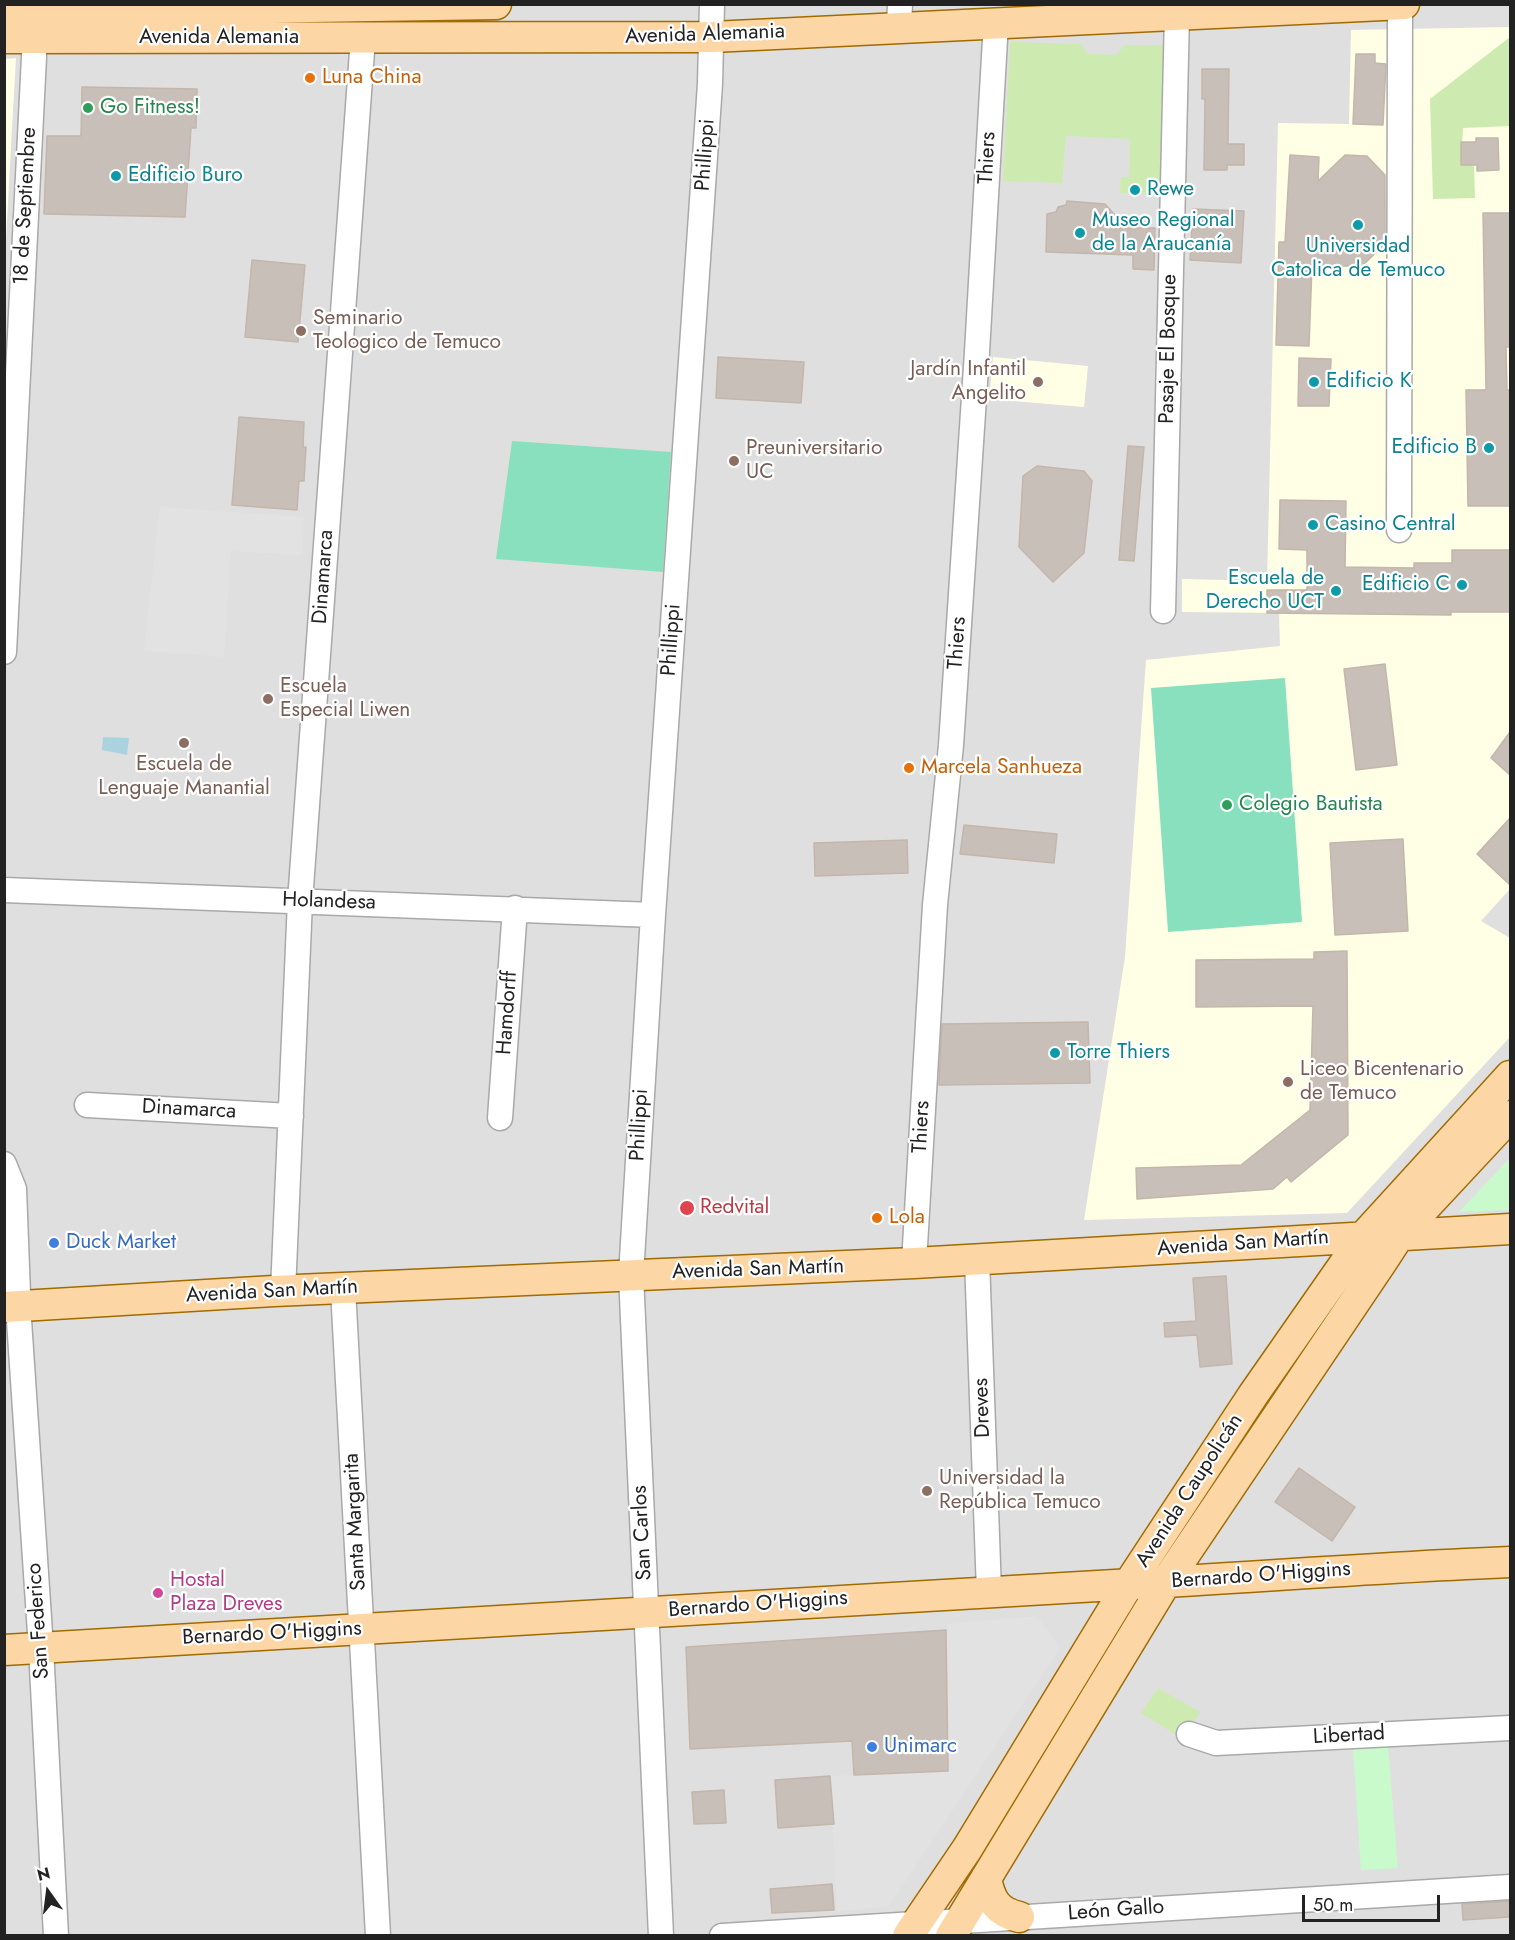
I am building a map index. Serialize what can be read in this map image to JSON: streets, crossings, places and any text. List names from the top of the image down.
{
  "streets": {
    "main road": [
      "Avenida Alemania",
      "Avenida San Martín",
      "Avenida Caupolicán",
      "Bernardo O'Higgins"
    ],
    "street": [
      "Phillippi",
      "Thiers",
      "18 de Septiembre",
      "Pasaje El Bosque",
      "Dinamarca",
      "Holandesa",
      "Hamdorff",
      "Dreves",
      "Santa Margarita",
      "San Carlos",
      "San Federico",
      "Libertad",
      "León Gallo"
    ]
  },
  "crossings": [
    ["Avenida Alemania", "Phillippi"],
    ["Avenida Alemania", "Thiers"],
    ["Avenida Alemania", "18 de Septiembre"],
    ["Avenida Alemania", "Pasaje El Bosque"],
    ["Avenida Alemania", "Dinamarca"],
    ["Phillippi", "Holandesa"],
    ["Phillippi", "Avenida San Martín"],
    ["Phillippi", "San Carlos"],
    ["Thiers", "Avenida San Martín"],
    ["Dinamarca", "Holandesa"],
    ["Dinamarca", "Avenida San Martín"],
    ["Holandesa", "Hamdorff"],
    ["Avenida San Martín", "Dreves"],
    ["Avenida San Martín", "Avenida Caupolicán"],
    ["Avenida San Martín", "Santa Margarita"],
    ["Avenida San Martín", "San Carlos"],
    ["Avenida San Martín", "San Federico"],
    ["Dreves", "Bernardo O'Higgins"],
    ["Avenida Caupolicán", "Bernardo O'Higgins"],
    ["Avenida Caupolicán", "León Gallo"],
    ["Santa Margarita", "Bernardo O'Higgins"],
    ["San Carlos", "Bernardo O'Higgins"],
    ["Bernardo O'Higgins", "San Federico"]
  ],
  "places": [
    "Luna China",
    "Go Fitness!",
    "Edificio Buro",
    "Rewe",
    "Universidad Catolica de Temuco",
    "Museo Regional de la Araucanía",
    "Seminario Teologico de Temuco",
    "Jardín Infantil Angelito",
    "Edificio K",
    "Edificio B",
    "Preuniversitario UC",
    "Casino Central",
    "Edificio C",
    "Escuela de Derecho UCT",
    "Escuela Especial Liwen",
    "Escuela de Lenguaje Manantial",
    "Marcela Sanhueza",
    "Colegio Bautista",
    "Torre Thiers",
    "Liceo Bicentenario de Temuco",
    "Redvital",
    "Lola",
    "Duck Market",
    "Universidad la República Temuco",
    "Hostal Plaza Dreves",
    "Unimarc"
  ],
  "scale_bar": "50 m",
  "north": "top"
}
